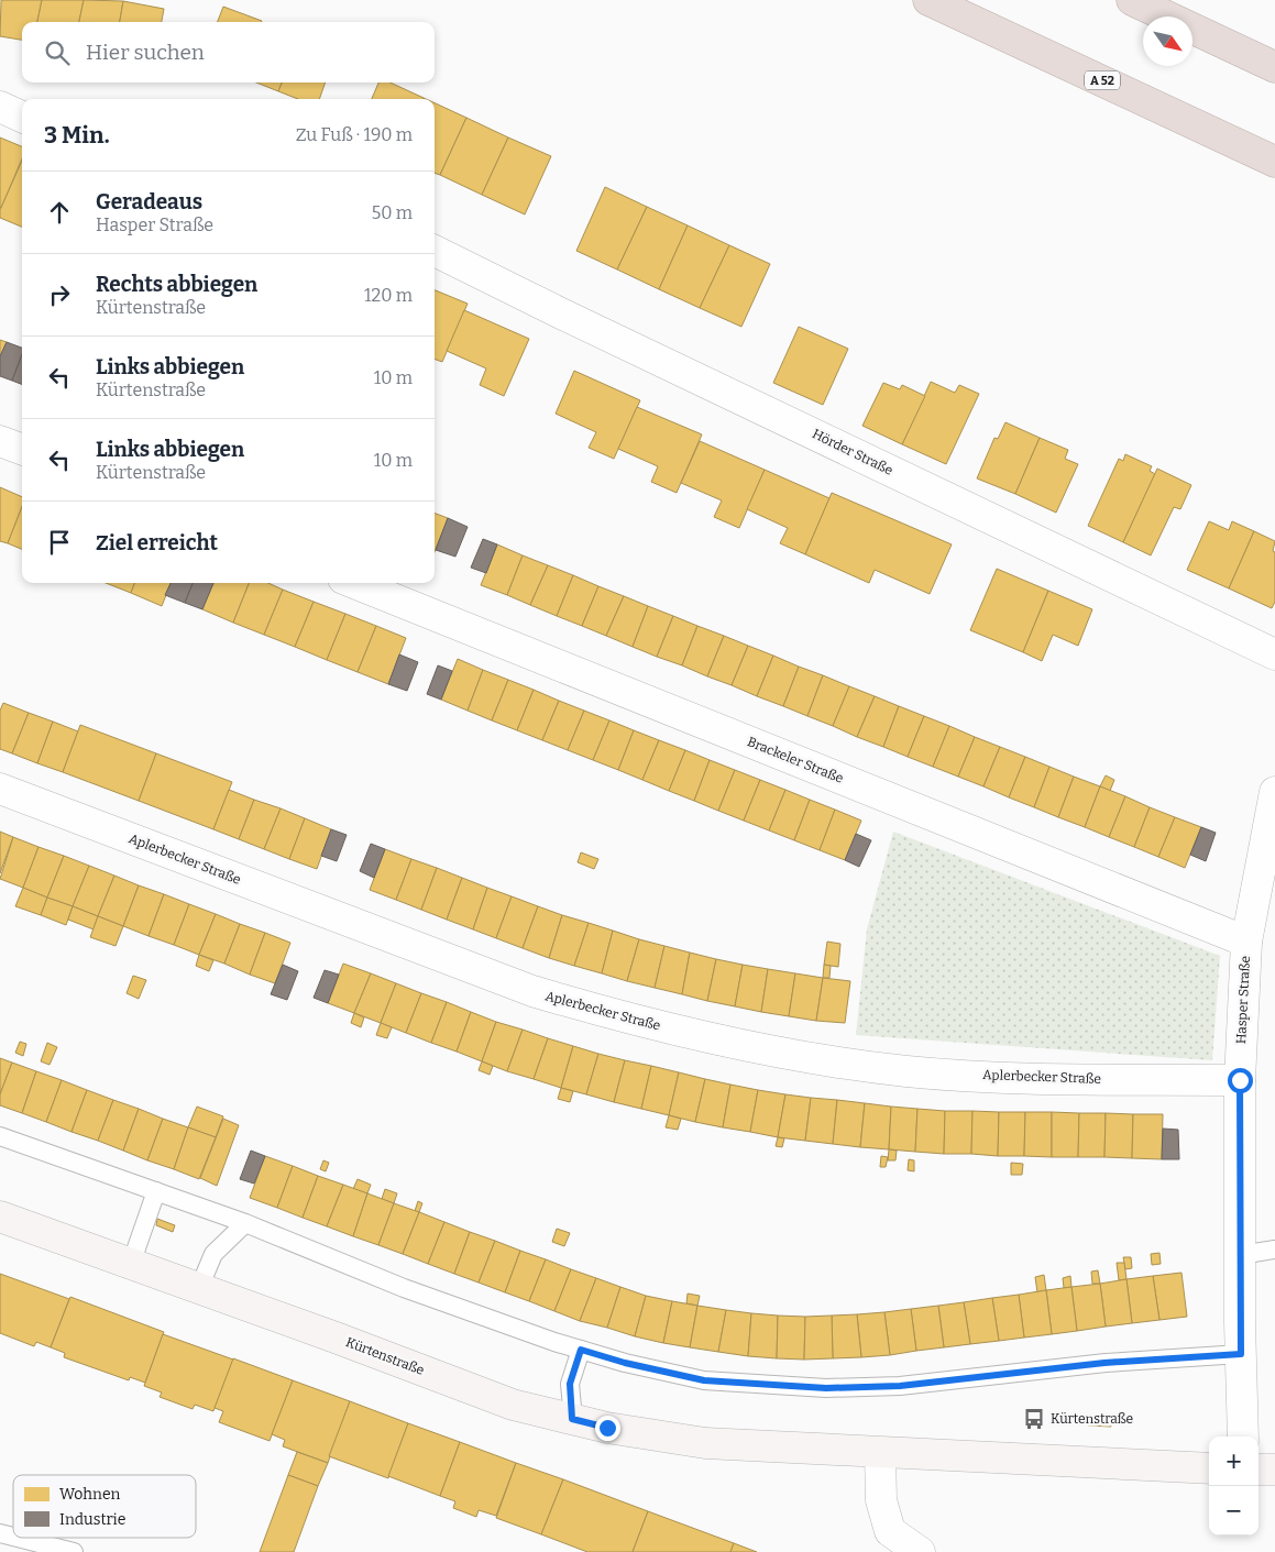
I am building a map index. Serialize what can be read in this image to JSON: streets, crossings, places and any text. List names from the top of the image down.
{
  "streets": {
    "highway": ["A 52"],
    "main road": ["Kürtenstraße"],
    "street": [
      "Hörder Straße",
      "Brackeler Straße",
      "Aplerbecker Straße",
      "Hasper Straße"
    ]
  },
  "crossings": [
    ["Brackeler Straße", "Hasper Straße"],
    ["Aplerbecker Straße", "Hasper Straße"]
  ],
  "places": {
    "bus stop": ["Kürtenstraße"]
  },
  "legend": ["Wohnen", "Industrie"],
  "north": "bottom right",
  "page": {
    "search": "Hier suchen",
    "heading": ["3 Min.", "Zu Fuß · 190 m"],
    "list": [
      ["Geradeaus", "Hasper Straße", "50 m"],
      ["Rechts abbiegen", "Kürtenstraße", "120 m"],
      ["Links abbiegen", "Kürtenstraße", "10 m"],
      ["Links abbiegen", "Kürtenstraße", "10 m"],
      "Ziel erreicht"
    ],
    "map_buttons": ["+", "−"]
  }
}
